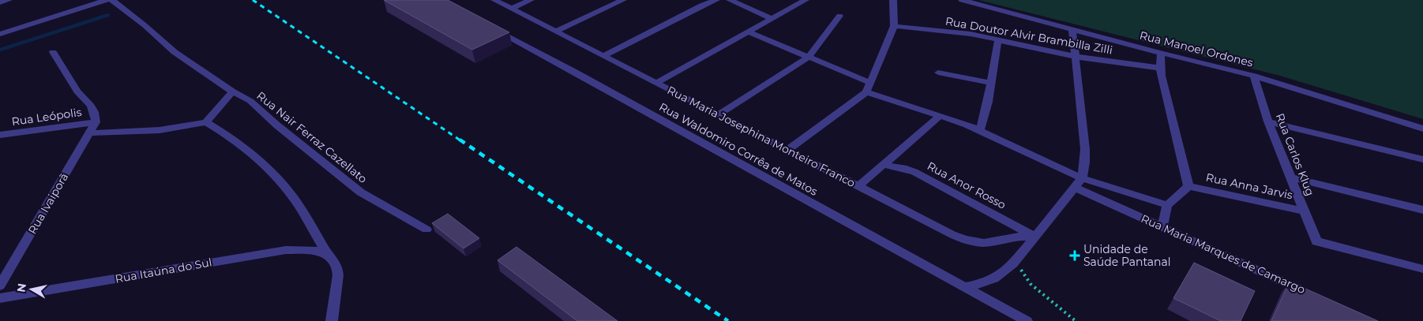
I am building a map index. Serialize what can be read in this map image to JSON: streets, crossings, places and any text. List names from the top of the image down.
{
  "streets": {
    "street": [
      "Rua Doutor Alvir Brambilla Zilli",
      "Rua Manoel Ordones",
      "Rua Leópolis",
      "Rua Maria Josephina Monteiro Franco",
      "Rua Nair Ferraz Cazellato",
      "Rua Waldomiro Corrêa de Matos",
      "Rua Carlos Klug",
      "Rua Anor Rosso",
      "Rua Anna Jarvis",
      "Rua Ivaiporã",
      "Rua Maria Marques de Camargo",
      "Rua Itaúna do Sul"
    ]
  },
  "crossings": [
    ["Rua Manoel Ordones", "Rua Carlos Klug"],
    ["Rua Leópolis", "Rua Ivaiporã"],
    ["Rua Maria Josephina Monteiro Franco", "Rua Anor Rosso"],
    ["Rua Carlos Klug", "Rua Anna Jarvis"]
  ],
  "places": {
    "health": ["Unidade de Saúde Pantanal"]
  },
  "north": "left"
}
